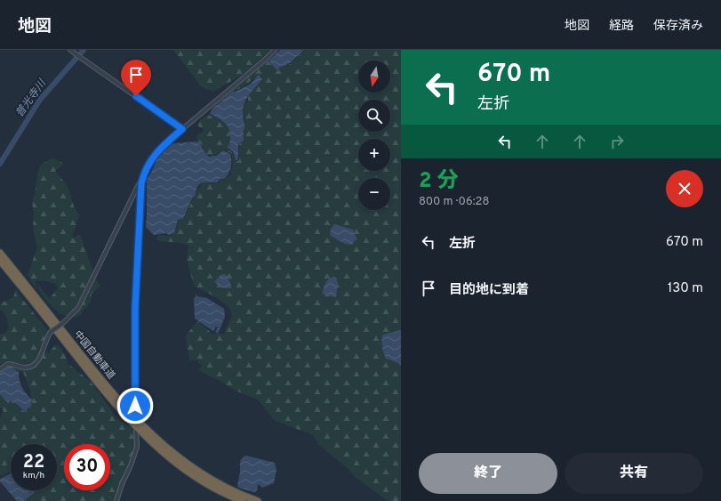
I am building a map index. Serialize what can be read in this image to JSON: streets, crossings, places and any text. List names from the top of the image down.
{
  "streets": {
    "highway": ["中国自動車道"]
  },
  "water": ["普光寺川"],
  "north": "bottom",
  "page": {
    "header": "地図",
    "nav": ["地図", "経路", "保存済み"],
    "turn": ["670 m", "左折"],
    "map_buttons": ["+", "−"],
    "heading": ["2 分", "800 m · 06:28"],
    "list": [
      {
        "name": "左折",
        "value": "670 m"
      },
      {
        "name": "目的地に到着",
        "value": "130 m"
      }
    ],
    "speed": "22 km/h",
    "limit": "30",
    "buttons": ["終了", "共有"]
  }
}
